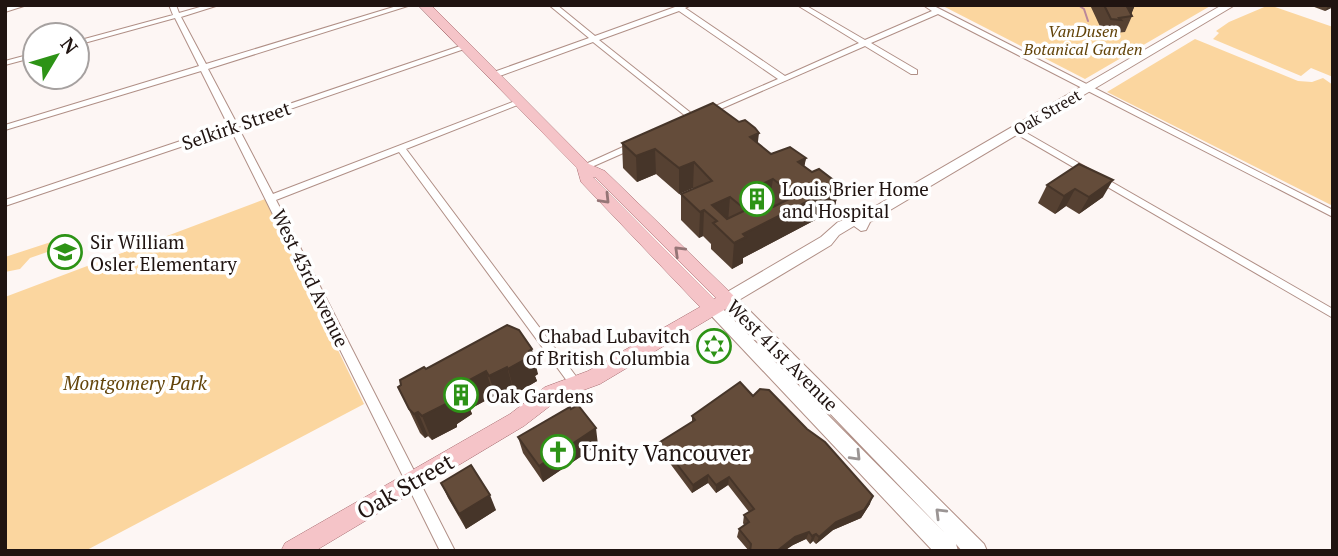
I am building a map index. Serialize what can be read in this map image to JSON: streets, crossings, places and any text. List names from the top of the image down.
{
  "streets": {
    "main road": ["Oak Street", "West 41st Avenue"],
    "street": ["Selkirk Street", "West 43rd Avenue"]
  },
  "crossings": [
    ["Oak Street", "West 43rd Avenue"],
    ["Oak Street", "West 41st Avenue"],
    ["Selkirk Street", "West 43rd Avenue"],
    ["Selkirk Street", "West 41st Avenue"]
  ],
  "parks": ["VanDusen Botanical Garden", "Montgomery Park"],
  "places": {
    "building": ["Louis Brier Home and Hospital", "Oak Gardens"],
    "school or university": ["Sir William Osler Elementary"],
    "synagogue": ["Chabad Lubavitch of British Columbia"],
    "church": ["Unity Vancouver"]
  },
  "north": "top right"
}
